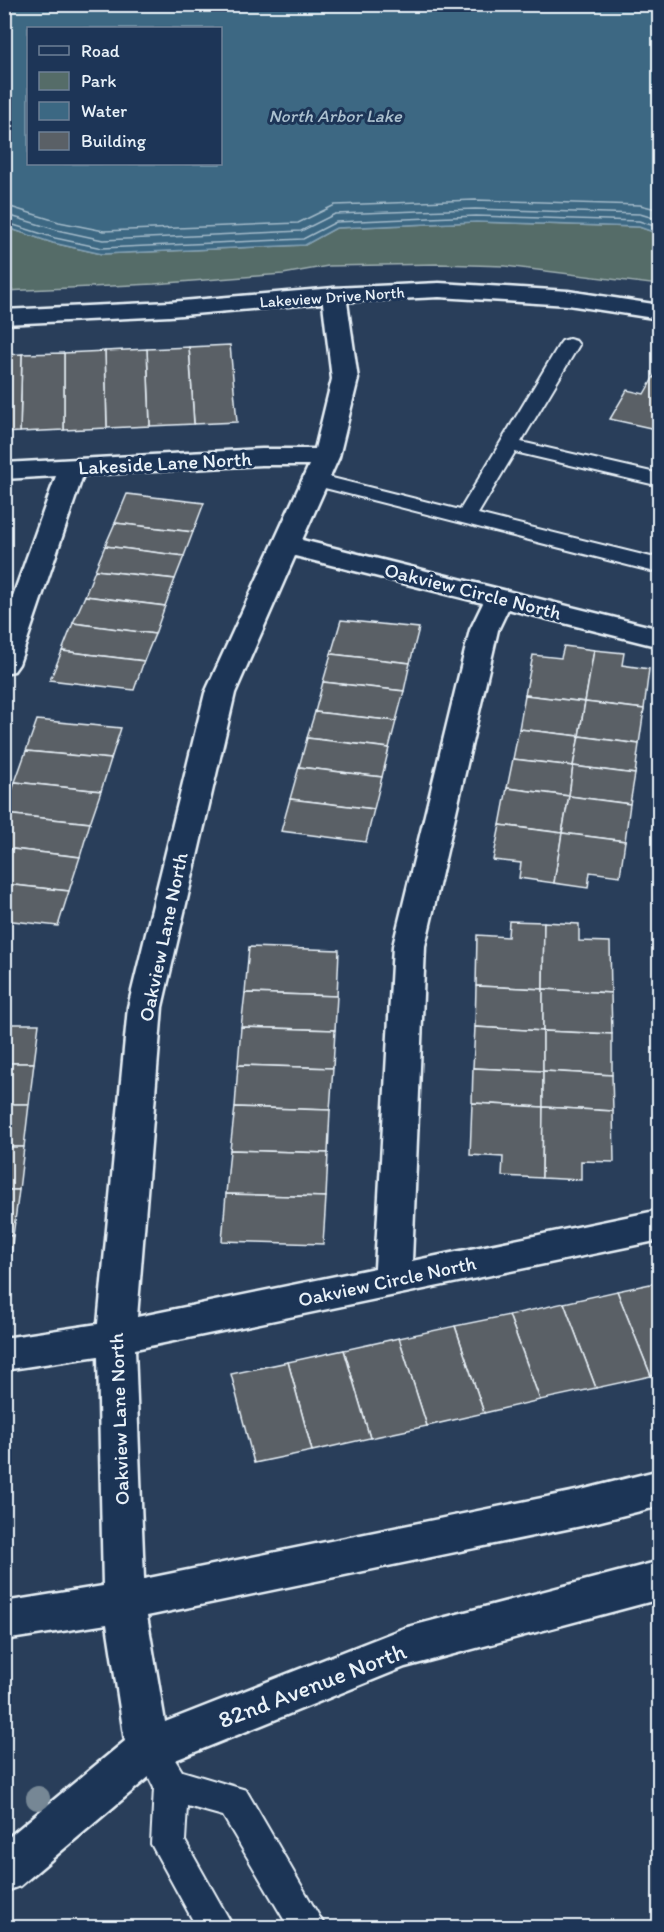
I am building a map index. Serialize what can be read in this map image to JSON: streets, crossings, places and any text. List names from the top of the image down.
{
  "streets": {
    "street": [
      "Lakeview Drive North",
      "Lakeside Lane North",
      "Oakview Circle North",
      "Oakview Lane North",
      "82nd Avenue North"
    ]
  },
  "crossings": [
    ["Lakeview Drive North", "Oakview Lane North"],
    ["Lakeside Lane North", "Oakview Lane North"],
    ["Oakview Circle North", "Oakview Lane North"],
    ["Oakview Lane North", "82nd Avenue North"]
  ],
  "water": ["North Arbor Lake"],
  "legend": [
    "Road",
    "Park",
    "Water",
    "Building"
  ]
}
